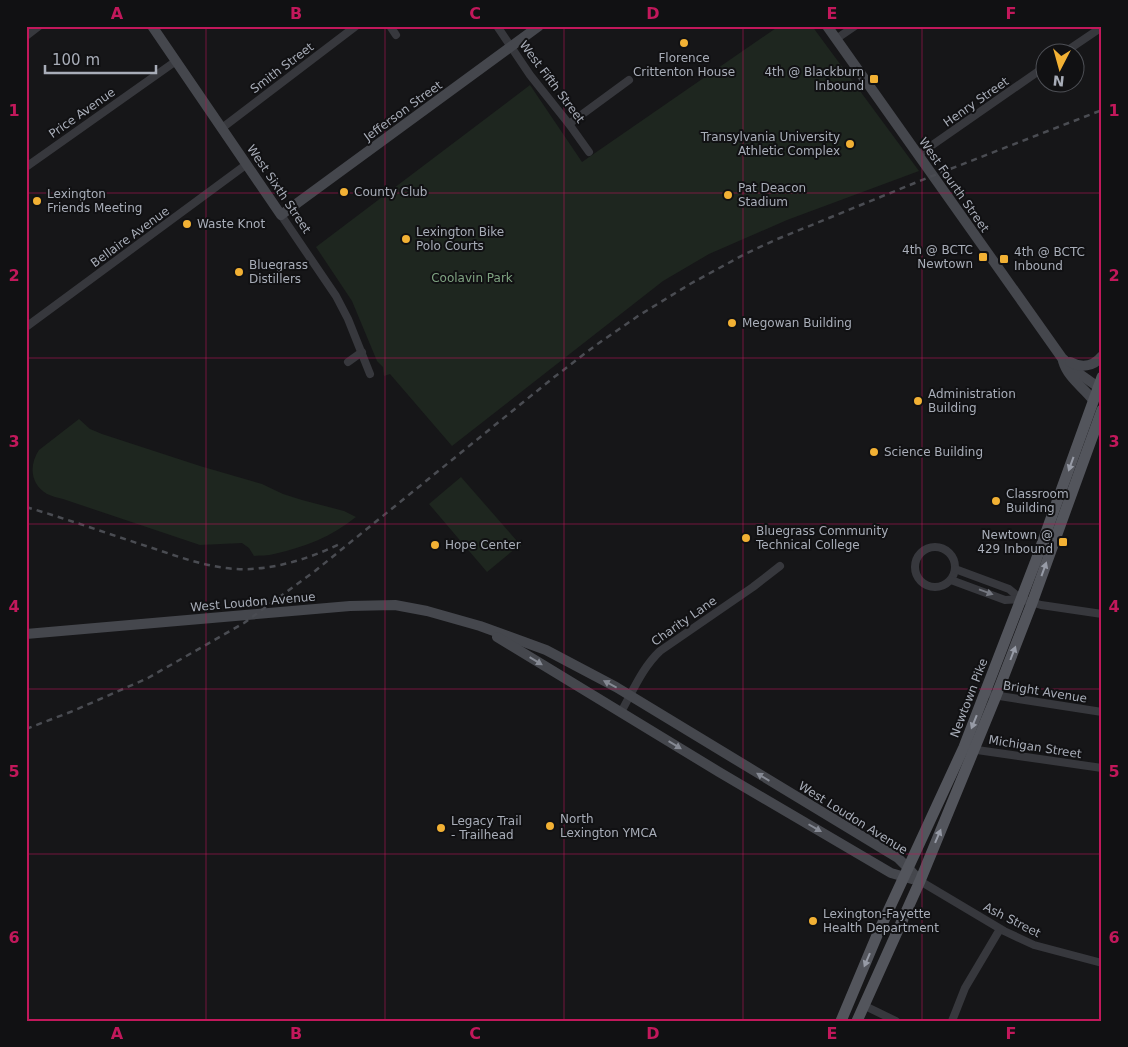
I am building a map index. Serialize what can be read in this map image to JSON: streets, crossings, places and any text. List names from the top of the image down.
{
  "streets": {
    "main road": [
      "Jefferson Street",
      "West Fourth Street",
      "West Sixth Street",
      "West Loudon Avenue",
      "Newtown Pike"
    ],
    "street": [
      "Smith Street",
      "West Fifth Street",
      "Henry Street",
      "Price Avenue",
      "Bellaire Avenue",
      "Charity Lane",
      "Bright Avenue",
      "Michigan Street",
      "Ash Street"
    ]
  },
  "crossings": [
    ["Smith Street", "West Sixth Street"],
    ["West Fifth Street", "Jefferson Street"],
    ["Henry Street", "West Fourth Street"],
    ["Jefferson Street", "West Sixth Street"],
    ["Price Avenue", "West Sixth Street"],
    ["West Fourth Street", "Newtown Pike"],
    ["West Sixth Street", "Bellaire Avenue"],
    ["West Loudon Avenue", "Charity Lane"],
    ["West Loudon Avenue", "Newtown Pike"],
    ["West Loudon Avenue", "Ash Street"],
    ["Bright Avenue", "Newtown Pike"],
    ["Newtown Pike", "Michigan Street"],
    ["Newtown Pike", "Ash Street"]
  ],
  "parks": ["Coolavin Park"],
  "places": {
    "other": [
      "Florence Crittenton House",
      "Transylvania University Athletic Complex",
      "County Club",
      "Pat Deacon Stadium",
      "Lexington Friends Meeting",
      "Waste Knot",
      "Lexington Bike Polo Courts",
      "Bluegrass Distillers",
      "Megowan Building",
      "Administration Building",
      "Science Building",
      "Classroom Building",
      "Bluegrass Community Technical College",
      "Hope Center",
      "North Lexington YMCA",
      "Legacy Trail - Trailhead",
      "Lexington-Fayette Health Department"
    ],
    "transit": [
      "4th @ Blackburn Inbound",
      "4th @ BCTC Newtown",
      "4th @ BCTC Inbound",
      "Newtown @ 429 Inbound"
    ]
  },
  "scale_bar": "100 m",
  "north": "bottom",
  "grid": {
    "columns": [
      "A",
      "B",
      "C",
      "D",
      "E",
      "F"
    ],
    "rows": [
      "1",
      "2",
      "3",
      "4",
      "5",
      "6"
    ]
  }
}
